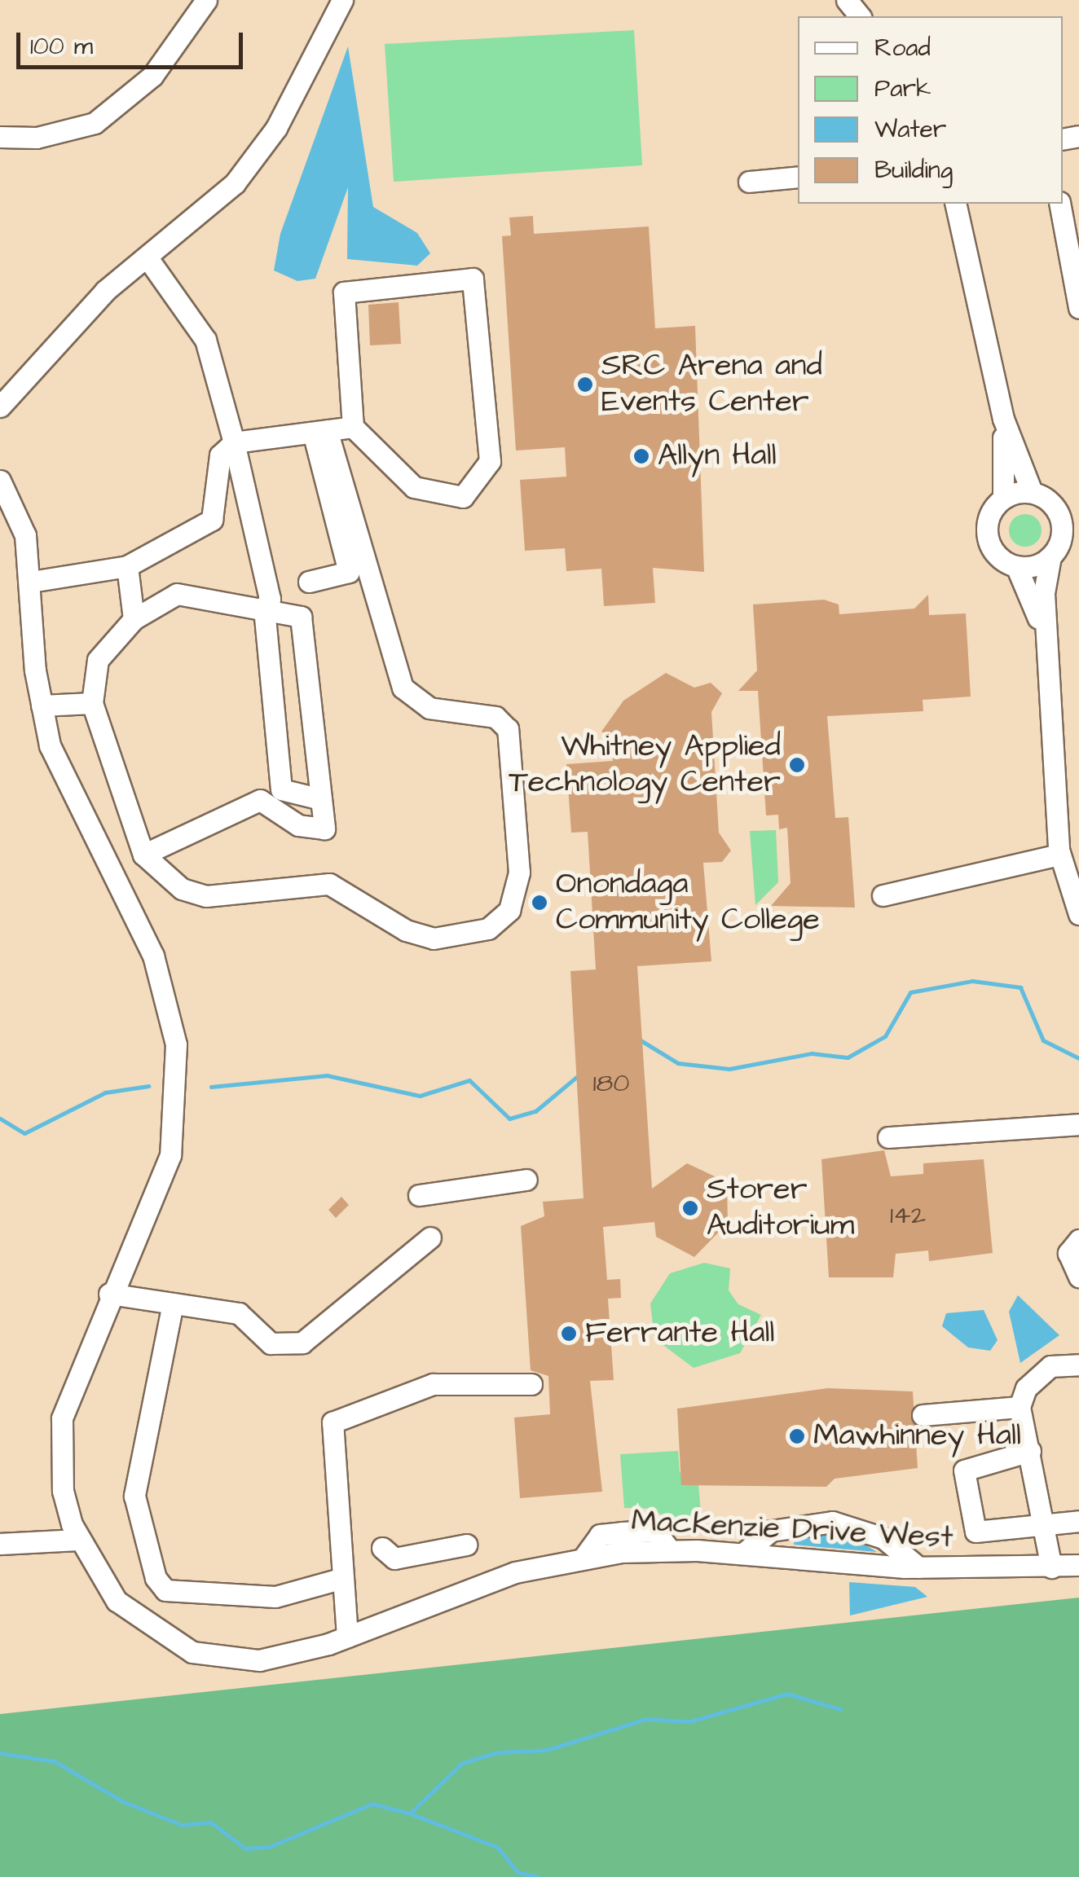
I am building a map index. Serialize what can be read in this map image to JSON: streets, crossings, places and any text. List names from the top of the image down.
{
  "streets": {
    "street": ["MacKenzie Drive West"]
  },
  "places": [
    "SRC Arena and Events Center",
    "Allyn Hall",
    "Whitney Applied Technology Center",
    "Onondaga Community College",
    "Storer Auditorium",
    "Ferrante Hall",
    "Mawhinney Hall"
  ],
  "house_numbers": ["180", "142"],
  "legend": [
    "Road",
    "Park",
    "Water",
    "Building"
  ],
  "scale_bar": "100 m"
}
